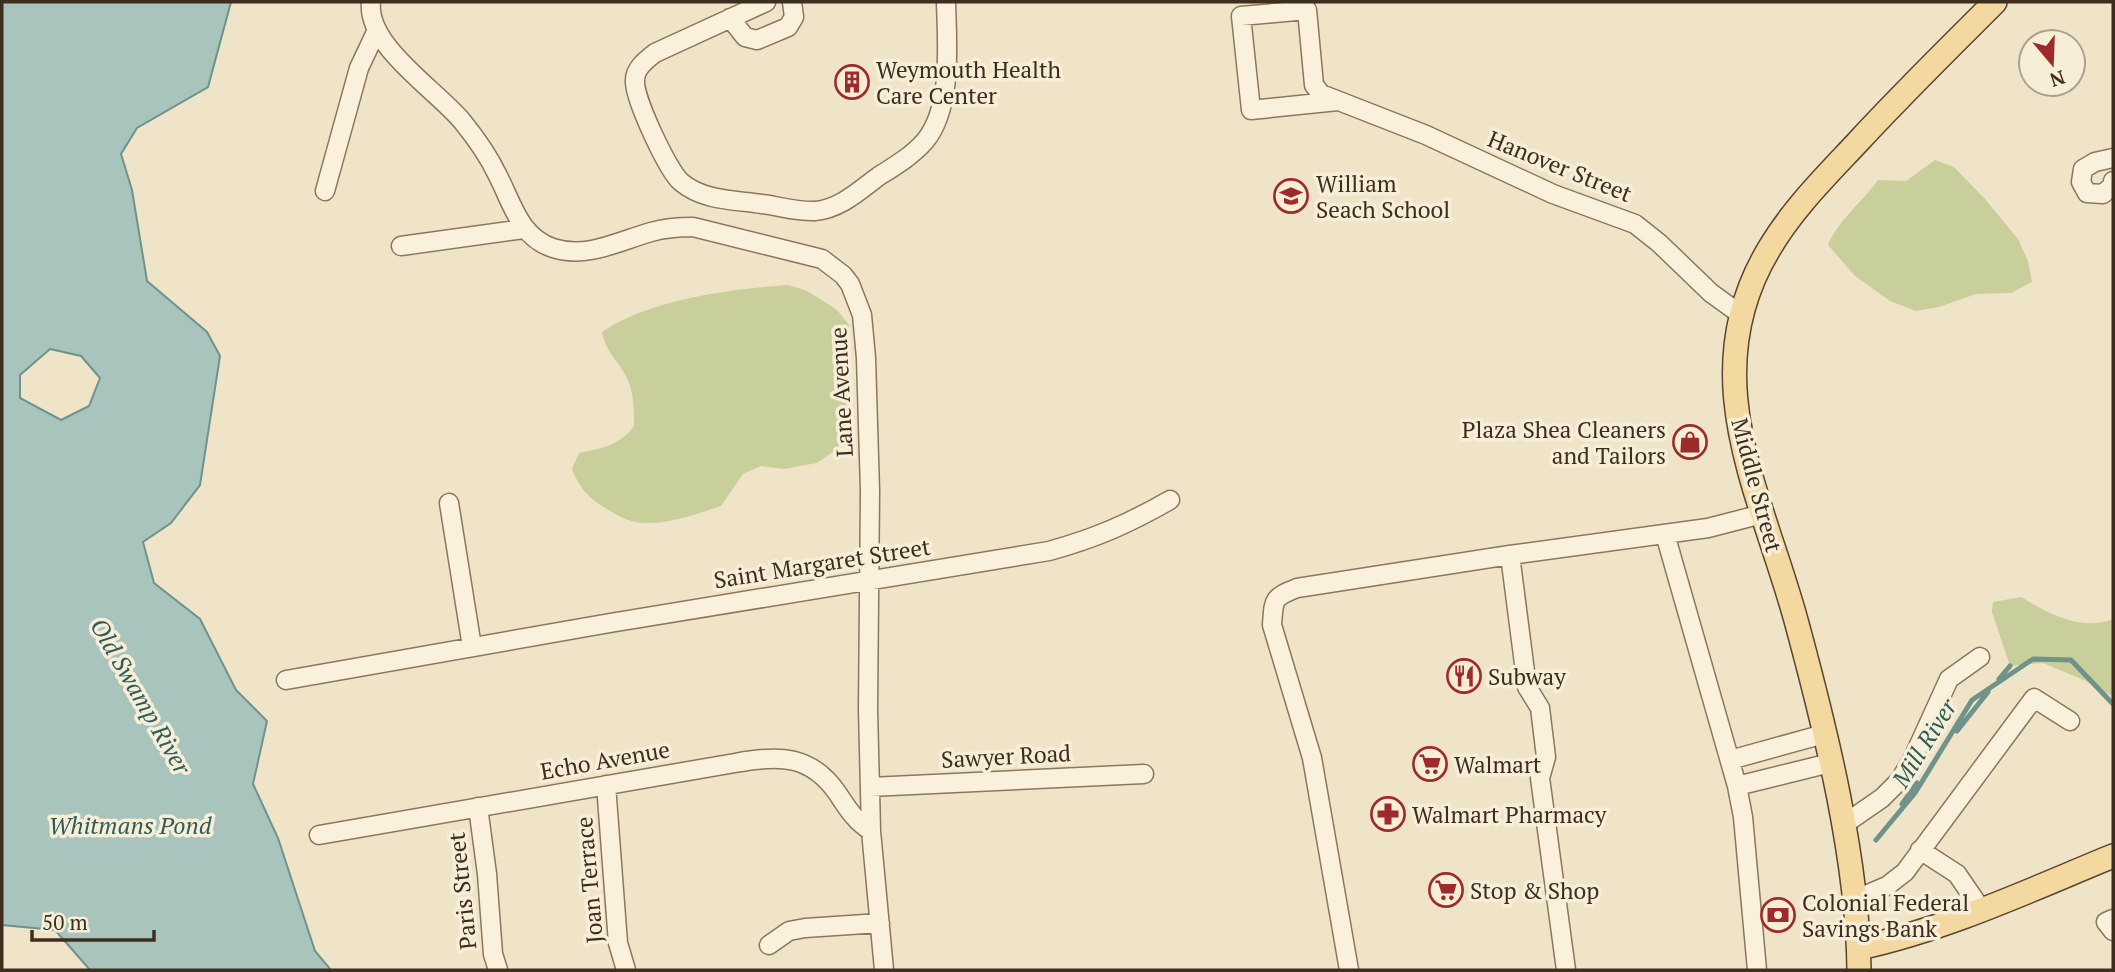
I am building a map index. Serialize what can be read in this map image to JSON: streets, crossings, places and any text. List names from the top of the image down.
{
  "streets": {
    "main road": ["Middle Street"],
    "street": [
      "Hanover Street",
      "Lane Avenue",
      "Saint Margaret Street",
      "Sawyer Road",
      "Echo Avenue",
      "Joan Terrace",
      "Paris Street"
    ]
  },
  "crossings": [
    ["Hanover Street", "Middle Street"],
    ["Lane Avenue", "Saint Margaret Street"],
    ["Lane Avenue", "Sawyer Road"],
    ["Lane Avenue", "Echo Avenue"],
    ["Echo Avenue", "Joan Terrace"],
    ["Echo Avenue", "Paris Street"]
  ],
  "water": ["Old Swamp River", "Mill River", "Whitmans Pond"],
  "places": {
    "building": ["Weymouth Health Care Center"],
    "school or university": ["William Seach School"],
    "shop": ["Plaza Shea Cleaners and Tailors"],
    "restaurant": ["Subway"],
    "supermarket": ["Walmart", "Stop & Shop"],
    "pharmacy": ["Walmart Pharmacy"],
    "bank": ["Colonial Federal Savings Bank"]
  },
  "scale_bar": "50 m",
  "north": "bottom"
}
